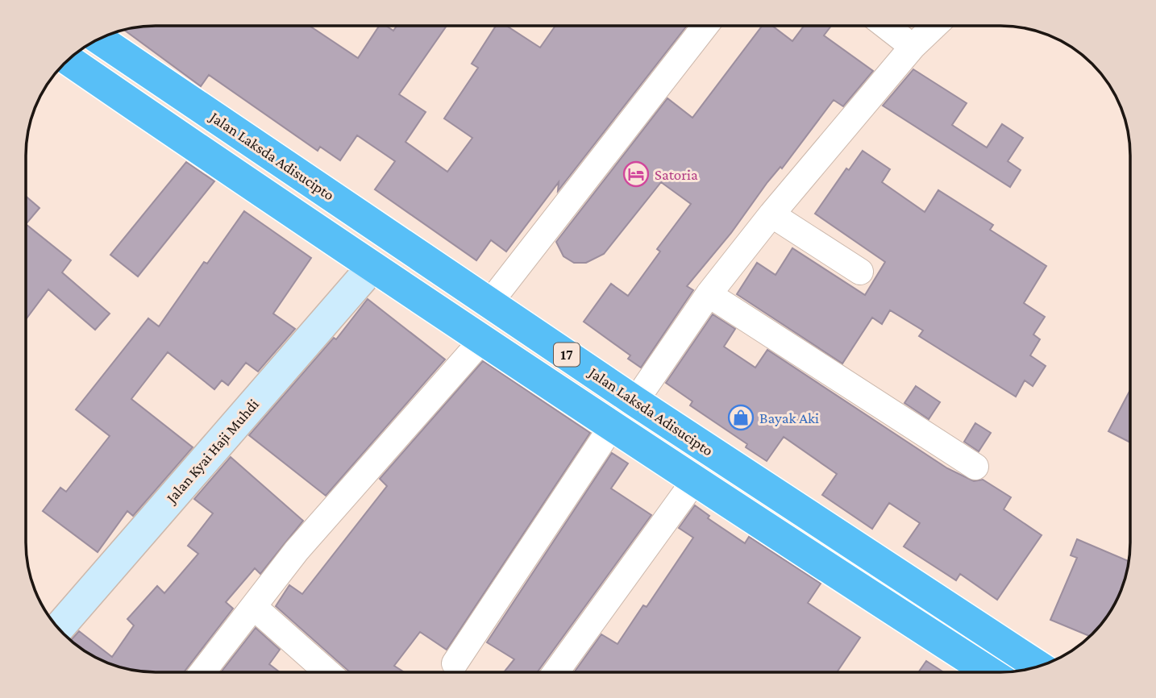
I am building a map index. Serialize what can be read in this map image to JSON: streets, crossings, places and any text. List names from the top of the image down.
{
  "streets": {
    "highway": ["Jalan Laksda Adisucipto", "17"],
    "street": ["Jalan Kyai Haji Muhdi"]
  },
  "crossings": [
    ["17", "Jalan Kyai Haji Muhdi"]
  ],
  "places": {
    "hotel": ["Satoria"],
    "shop": ["Bayak Aki"]
  }
}
